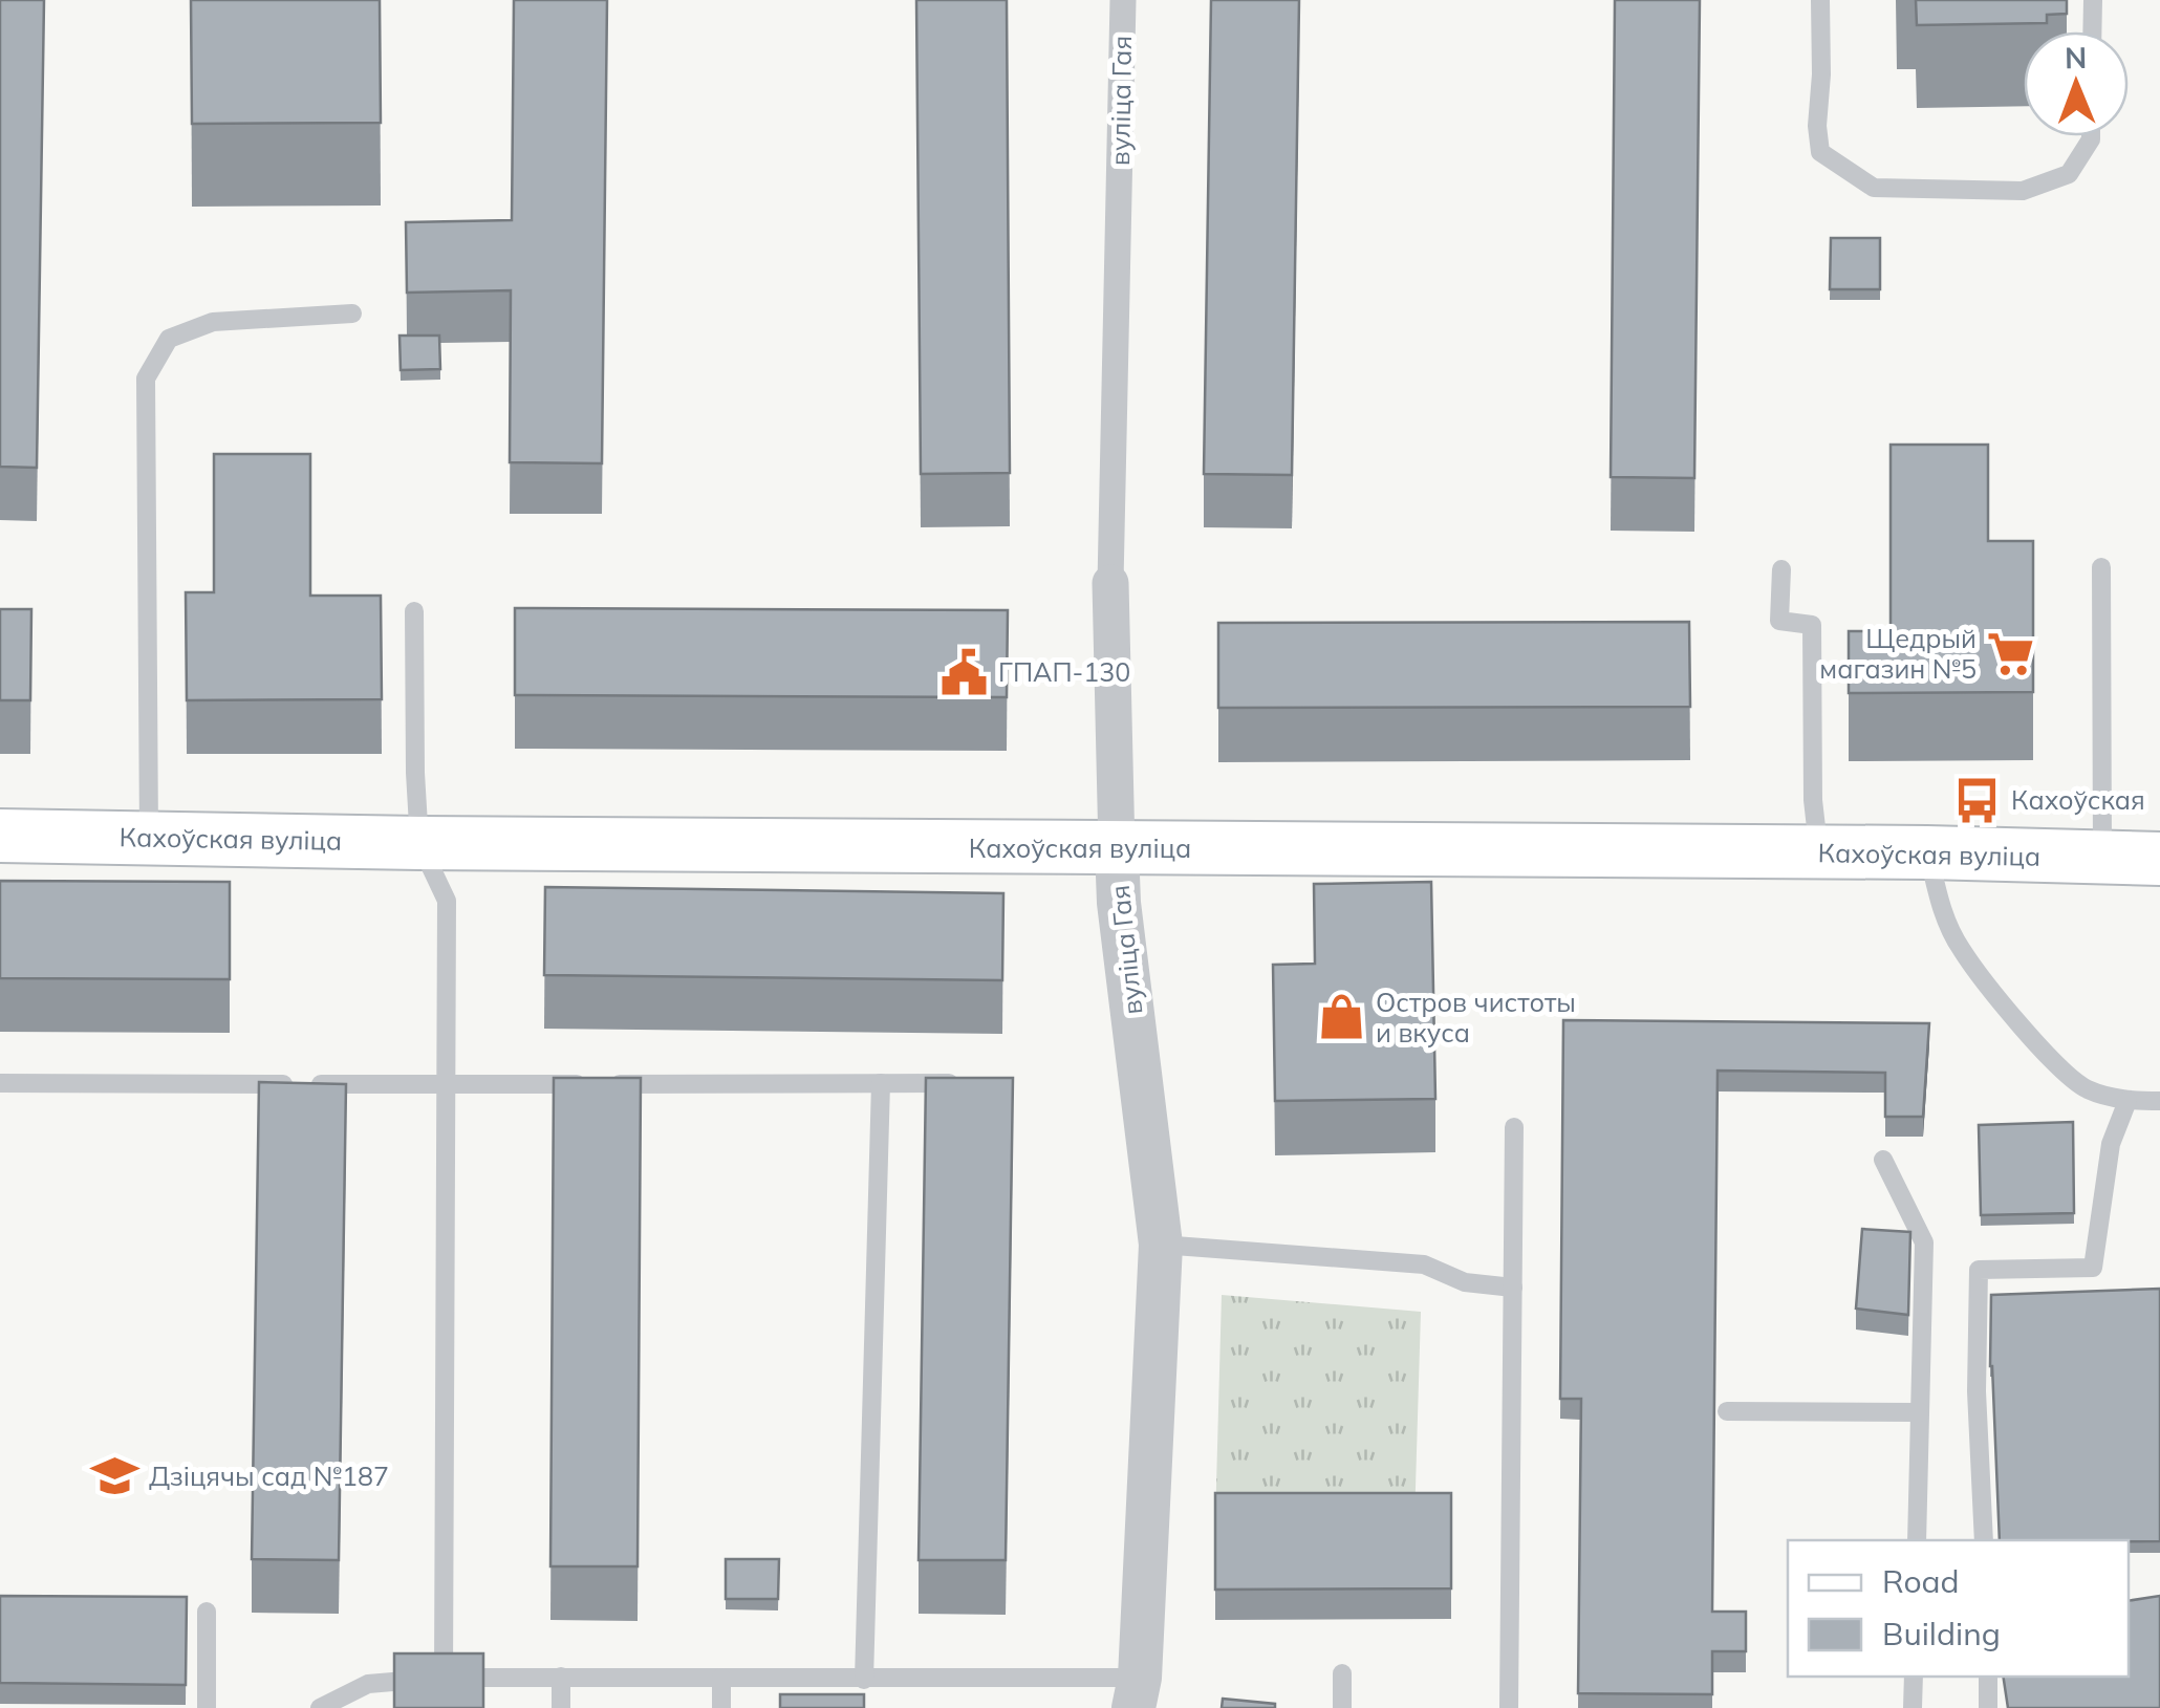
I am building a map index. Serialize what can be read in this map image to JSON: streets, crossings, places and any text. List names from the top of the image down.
{
  "streets": {
    "main road": ["Кахоўская вуліца"],
    "street": ["вуліца Гая"]
  },
  "crossings": [
    ["вуліца Гая", "Кахоўская вуліца"]
  ],
  "places": {
    "supermarket": ["Щедрый магазин №5"],
    "public building": ["ГПАП-130"],
    "bus stop": ["Кахоўская"],
    "shop": ["Остров чистоты и вкуса"],
    "school or university": ["Дзіцячы сад №187"]
  },
  "legend": ["Road", "Building"],
  "north": "top"
}
